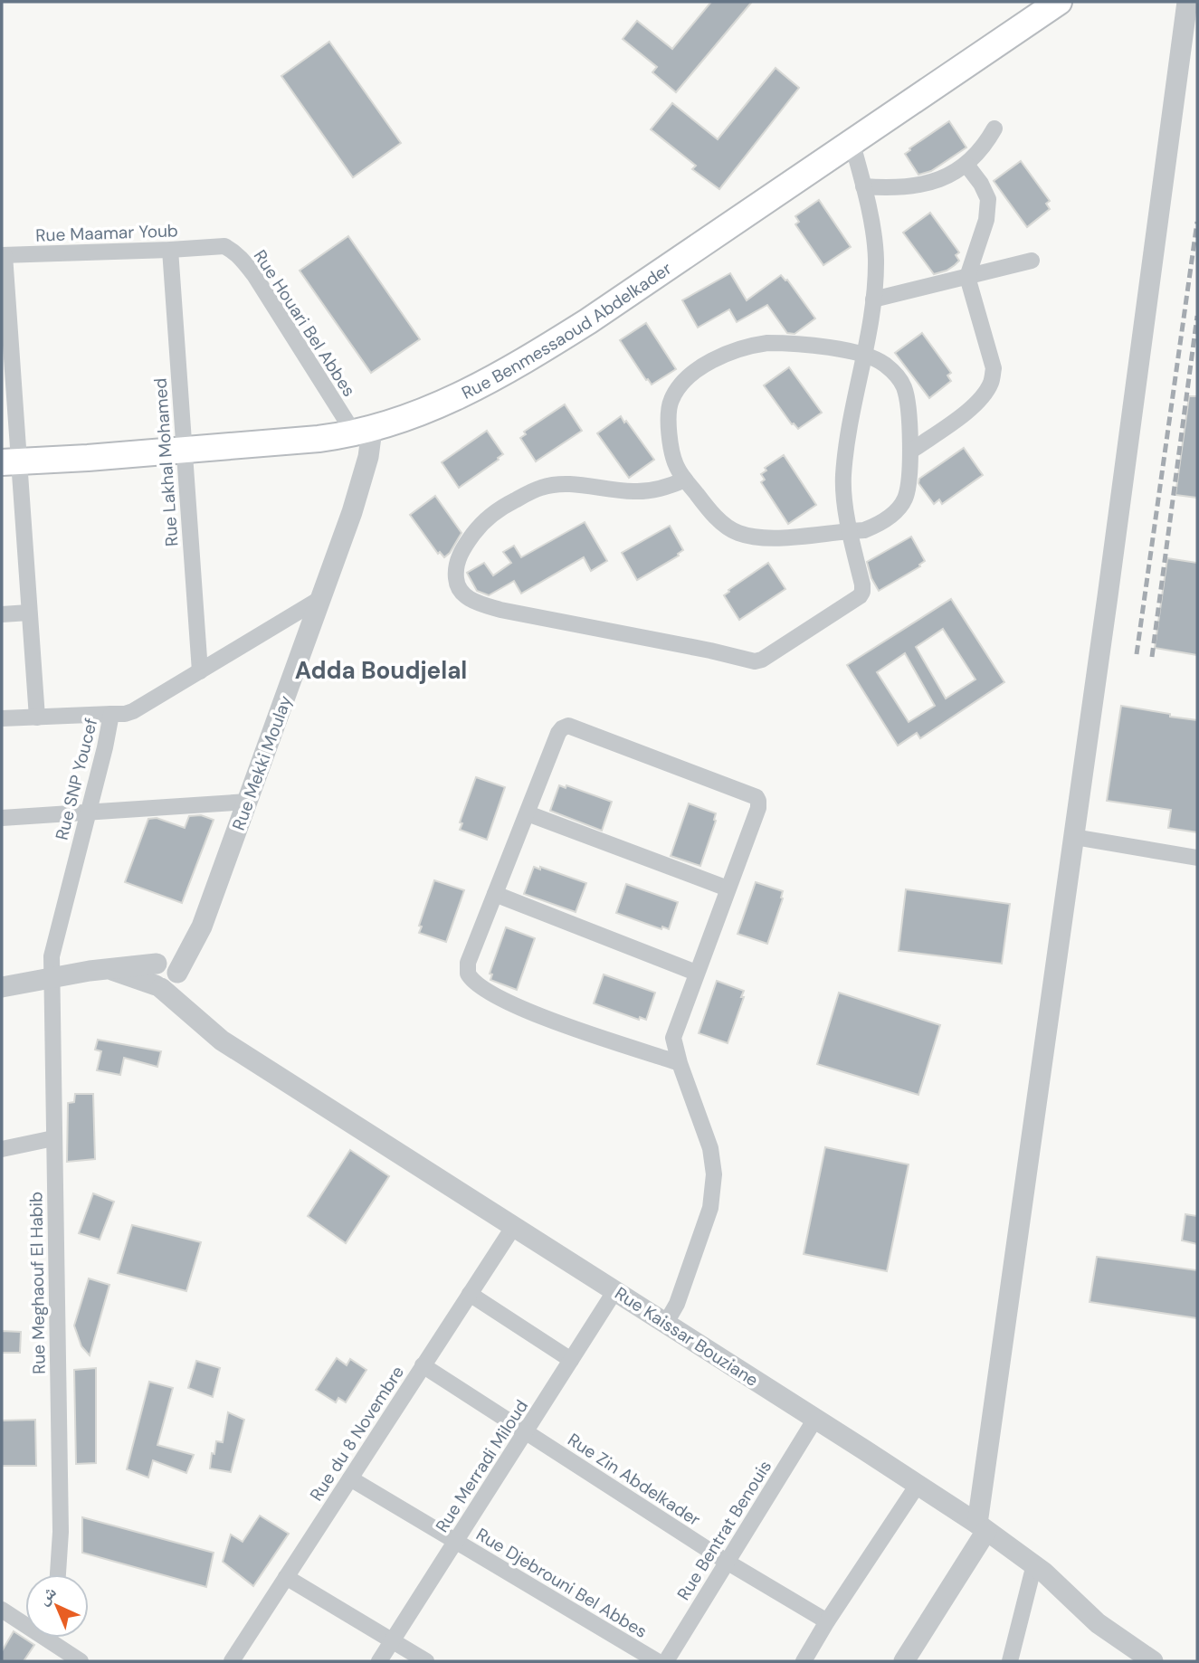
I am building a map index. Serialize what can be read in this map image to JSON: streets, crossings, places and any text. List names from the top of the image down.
{
  "streets": {
    "main road": ["Rue Benmessaoud Abdelkader"],
    "street": [
      "Rue Maamar Youb",
      "Rue Houari Bel Abbes",
      "Rue Lakhal Mohamed",
      "Rue Mekki Moulay",
      "Rue SNP Youcef",
      "Rue Meghaouf El Habib",
      "Rue Kaissar Bouziane",
      "Rue du 8 Novembre",
      "Rue Merradi Miloud",
      "Rue Zin Abdelkader",
      "Rue Bentrat Benouis",
      "Rue Djebrouni Bel Abbes"
    ]
  },
  "crossings": [
    ["Rue Maamar Youb", "Rue Houari Bel Abbes"],
    ["Rue Maamar Youb", "Rue Lakhal Mohamed"],
    ["Rue Houari Bel Abbes", "Rue Benmessaoud Abdelkader"],
    ["Rue Houari Bel Abbes", "Rue Mekki Moulay"],
    ["Rue Benmessaoud Abdelkader", "Rue Lakhal Mohamed"],
    ["Rue Benmessaoud Abdelkader", "Rue Mekki Moulay"],
    ["Rue Lakhal Mohamed", "Rue SNP Youcef"],
    ["Rue Mekki Moulay", "Rue SNP Youcef"],
    ["Rue Mekki Moulay", "Rue Kaissar Bouziane"],
    ["Rue SNP Youcef", "Rue Meghaouf El Habib"],
    ["Rue Kaissar Bouziane", "Rue du 8 Novembre"],
    ["Rue Kaissar Bouziane", "Rue Merradi Miloud"],
    ["Rue Kaissar Bouziane", "Rue Bentrat Benouis"],
    ["Rue du 8 Novembre", "Rue Zin Abdelkader"],
    ["Rue du 8 Novembre", "Rue Djebrouni Bel Abbes"],
    ["Rue Merradi Miloud", "Rue Zin Abdelkader"],
    ["Rue Merradi Miloud", "Rue Djebrouni Bel Abbes"],
    ["Rue Zin Abdelkader", "Rue Bentrat Benouis"]
  ],
  "districts": ["Adda Boudjelal"],
  "north": "top left"
}
